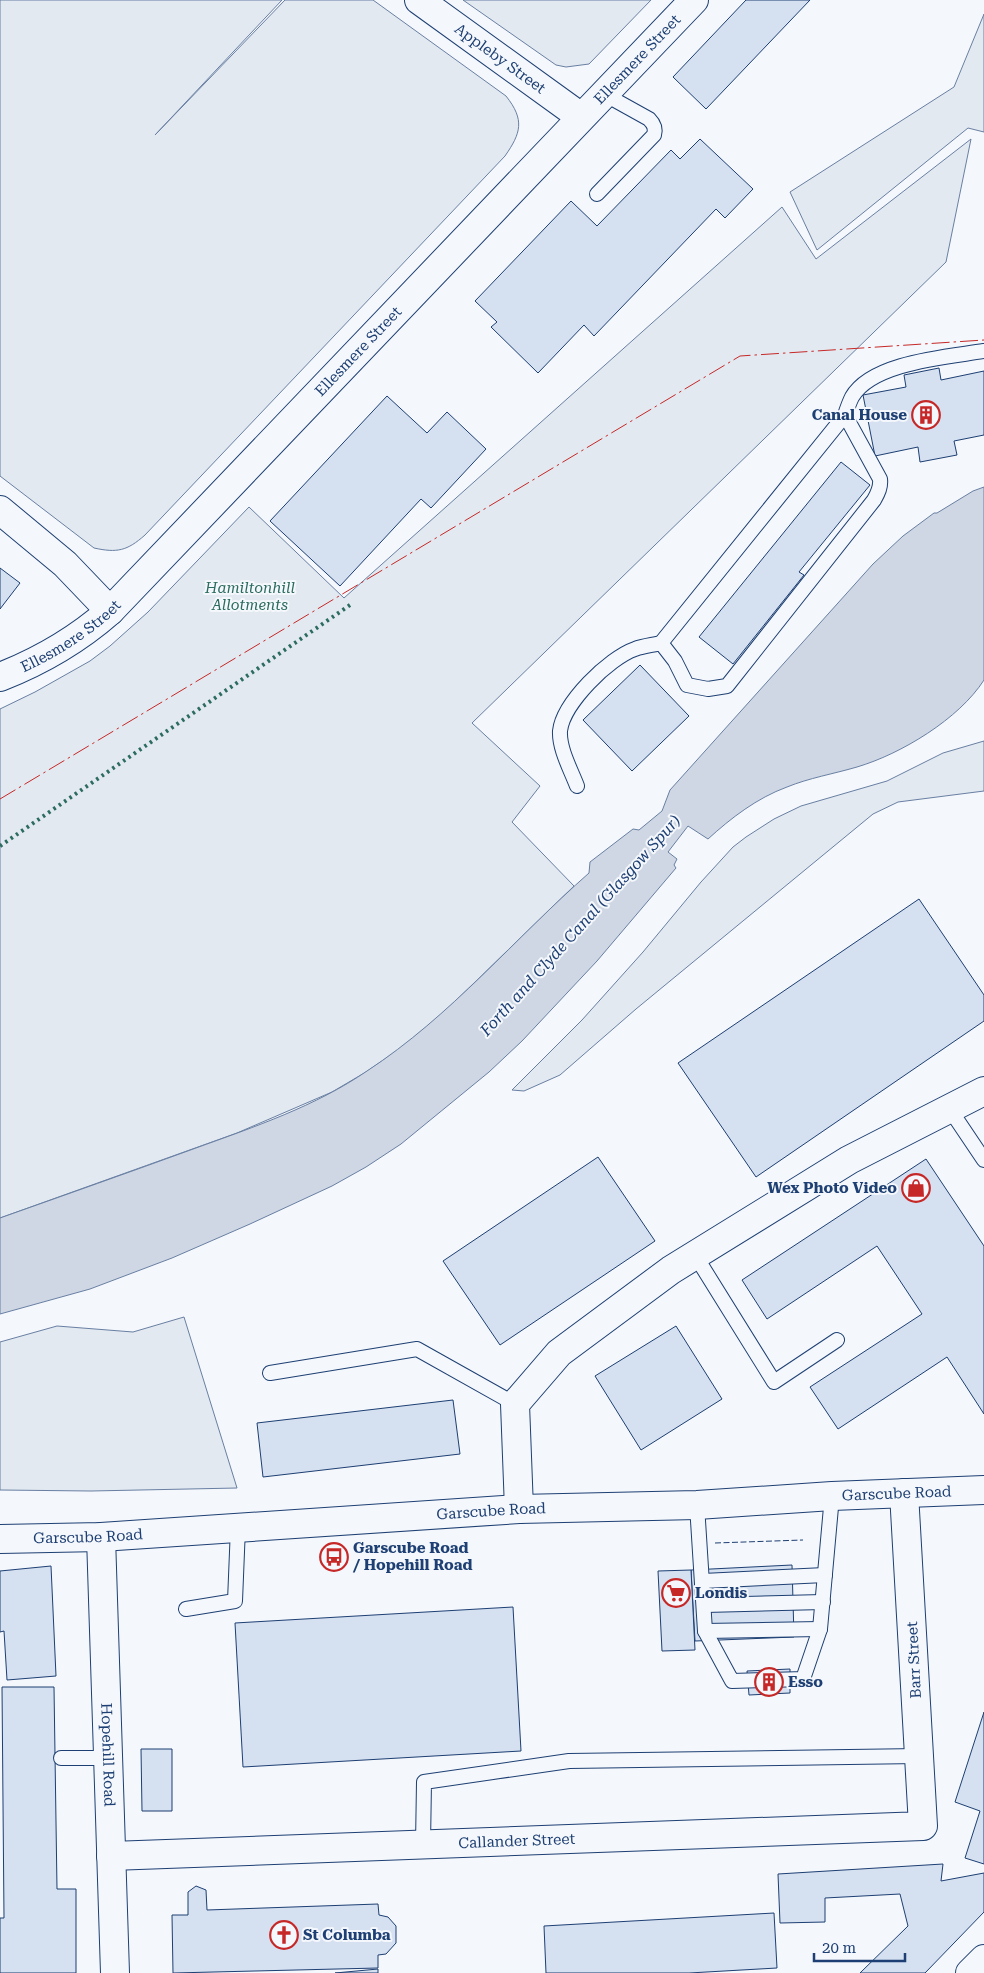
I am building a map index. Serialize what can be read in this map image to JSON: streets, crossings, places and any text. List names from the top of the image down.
{
  "streets": {
    "street": [
      "Appleby Street",
      "Ellesmere Street",
      "Garscube Road",
      "Barr Street",
      "Hopehill Road",
      "Callander Street"
    ]
  },
  "crossings": [
    ["Appleby Street", "Ellesmere Street"],
    ["Garscube Road", "Barr Street"],
    ["Garscube Road", "Hopehill Road"],
    ["Barr Street", "Callander Street"],
    ["Hopehill Road", "Callander Street"]
  ],
  "water": ["Forth and Clyde Canal (Glasgow Spur)"],
  "parks": ["Hamiltonhill Allotments"],
  "places": {
    "building": ["Canal House", "Esso"],
    "shop": ["Wex Photo Video"],
    "bus stop": ["Garscube Road / Hopehill Road"],
    "supermarket": ["Londis"],
    "church": ["St Columba"]
  },
  "scale_bar": "20 m"
}
